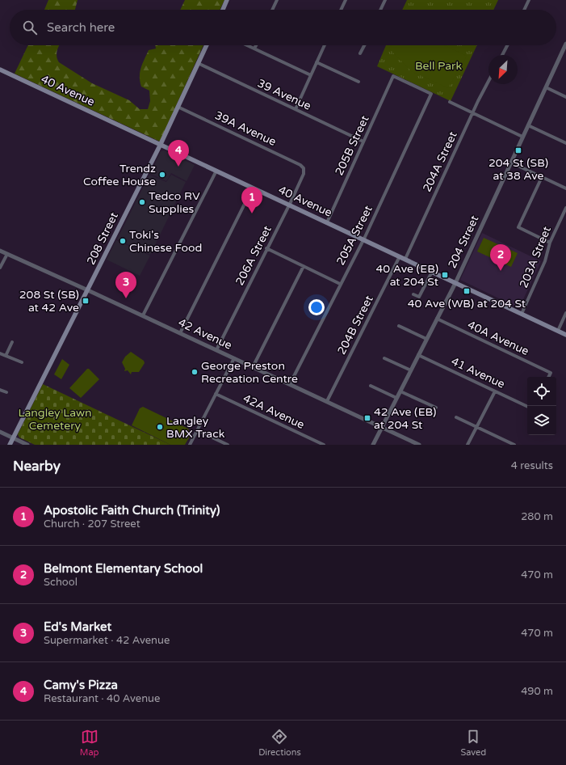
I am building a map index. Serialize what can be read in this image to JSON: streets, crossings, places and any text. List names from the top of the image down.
{
  "streets": {
    "main road": ["40 Avenue", "208 Street"],
    "street": [
      "39 Avenue",
      "39A Avenue",
      "205B Street",
      "204A Street",
      "205A Street",
      "204 Street",
      "206A Street",
      "203A Street",
      "204B Street",
      "42 Avenue",
      "40A Avenue",
      "41 Avenue",
      "42A Avenue"
    ]
  },
  "crossings": [
    ["40 Avenue", "205B Street"],
    ["40 Avenue", "204A Street"],
    ["40 Avenue", "205A Street"],
    ["40 Avenue", "208 Street"],
    ["40 Avenue", "204 Street"],
    ["40 Avenue", "206A Street"],
    ["40 Avenue", "203A Street"],
    ["40 Avenue", "204B Street"],
    ["39 Avenue", "205B Street"],
    ["39 Avenue", "208 Street"],
    ["39A Avenue", "208 Street"],
    ["39A Avenue", "206A Street"],
    ["205B Street", "205A Street"],
    ["205A Street", "42 Avenue"],
    ["208 Street", "42 Avenue"],
    ["204 Street", "42 Avenue"],
    ["204 Street", "40A Avenue"],
    ["204 Street", "41 Avenue"],
    ["206A Street", "42 Avenue"],
    ["204B Street", "42 Avenue"]
  ],
  "parks": ["Bell Park", "Langley Lawn Cemetery"],
  "places": {
    "transit": [
      "204 St (SB) at 38 Ave",
      "40 Ave (EB) at 204 St",
      "40 Ave (WB) at 204 St",
      "208 St (SB) at 42 Ave",
      "42 Ave (EB) at 204 St"
    ],
    "other": [
      "Trendz Coffee House",
      "Tedco RV Supplies",
      "Toki's Chinese Food",
      "George Preston Recreation Centre",
      "Langley BMX Track"
    ]
  },
  "north": "bottom left",
  "page": {
    "search": "Search here",
    "pins": [
      "4",
      "1",
      "2",
      "3"
    ],
    "heading": ["Nearby", "4 results"],
    "list": [
      {
        "mark": "1",
        "name": "Apostolic Faith Church (Trinity)",
        "note": "Church · 207 Street",
        "value": "280 m"
      },
      {
        "mark": "2",
        "name": "Belmont Elementary School",
        "note": "School",
        "value": "470 m"
      },
      {
        "mark": "3",
        "name": "Ed's Market",
        "note": "Supermarket · 42 Avenue",
        "value": "470 m"
      },
      {
        "mark": "4",
        "name": "Camy's Pizza",
        "note": "Restaurant · 40 Avenue",
        "value": "490 m"
      }
    ],
    "nav": ["Map", "Directions", "Saved"]
  }
}
